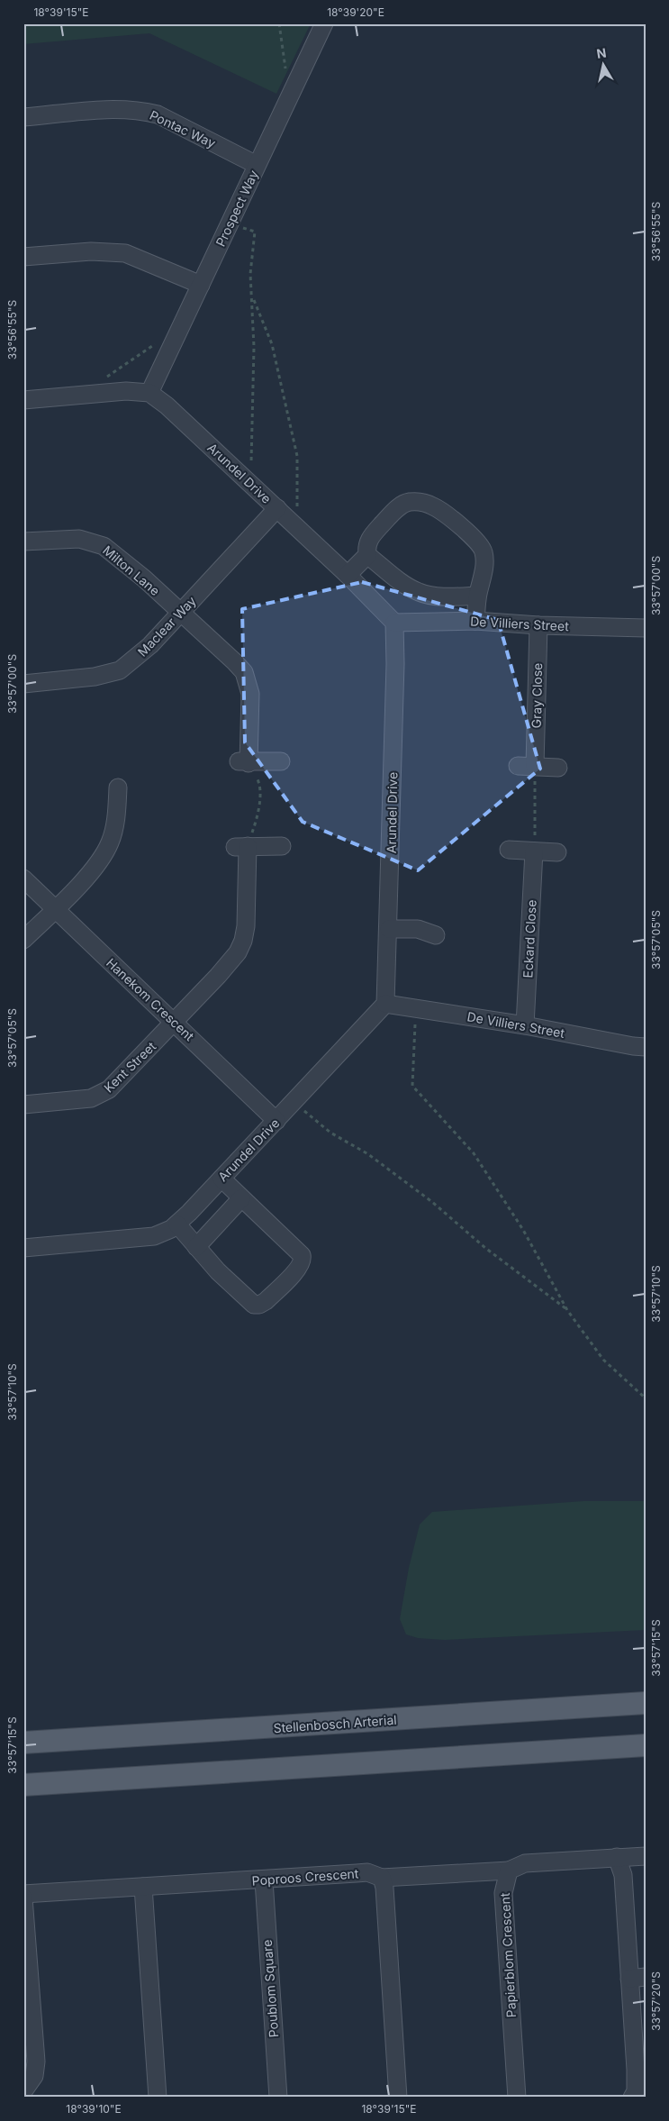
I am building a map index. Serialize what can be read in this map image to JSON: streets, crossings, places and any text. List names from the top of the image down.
{
  "streets": {
    "main road": ["Stellenbosch Arterial"],
    "street": [
      "Pontac Way",
      "Prospect Way",
      "Arundel Drive",
      "Milton Lane",
      "De Villiers Street",
      "Maclear Way",
      "Gray Close",
      "Eckard Close",
      "Hanekom Crescent",
      "Kent Street",
      "Poproos Crescent",
      "Papierblom Crescent",
      "Poublom Square"
    ]
  },
  "crossings": [
    ["Pontac Way", "Prospect Way"],
    ["Prospect Way", "Arundel Drive"],
    ["Arundel Drive", "De Villiers Street"],
    ["Arundel Drive", "Maclear Way"],
    ["Arundel Drive", "Hanekom Crescent"],
    ["Milton Lane", "Maclear Way"],
    ["De Villiers Street", "Gray Close"],
    ["De Villiers Street", "Eckard Close"],
    ["Hanekom Crescent", "Kent Street"],
    ["Poproos Crescent", "Papierblom Crescent"],
    ["Poproos Crescent", "Poublom Square"]
  ],
  "north": "top",
  "coordinates": [
    "18°39'15\"E",
    "18°39'20\"E",
    "33°56'55\"S",
    "33°57'00\"S",
    "33°57'05\"S",
    "33°57'10\"S",
    "33°57'15\"S",
    "33°57'20\"S",
    "18°39'10\"E"
  ]
}
